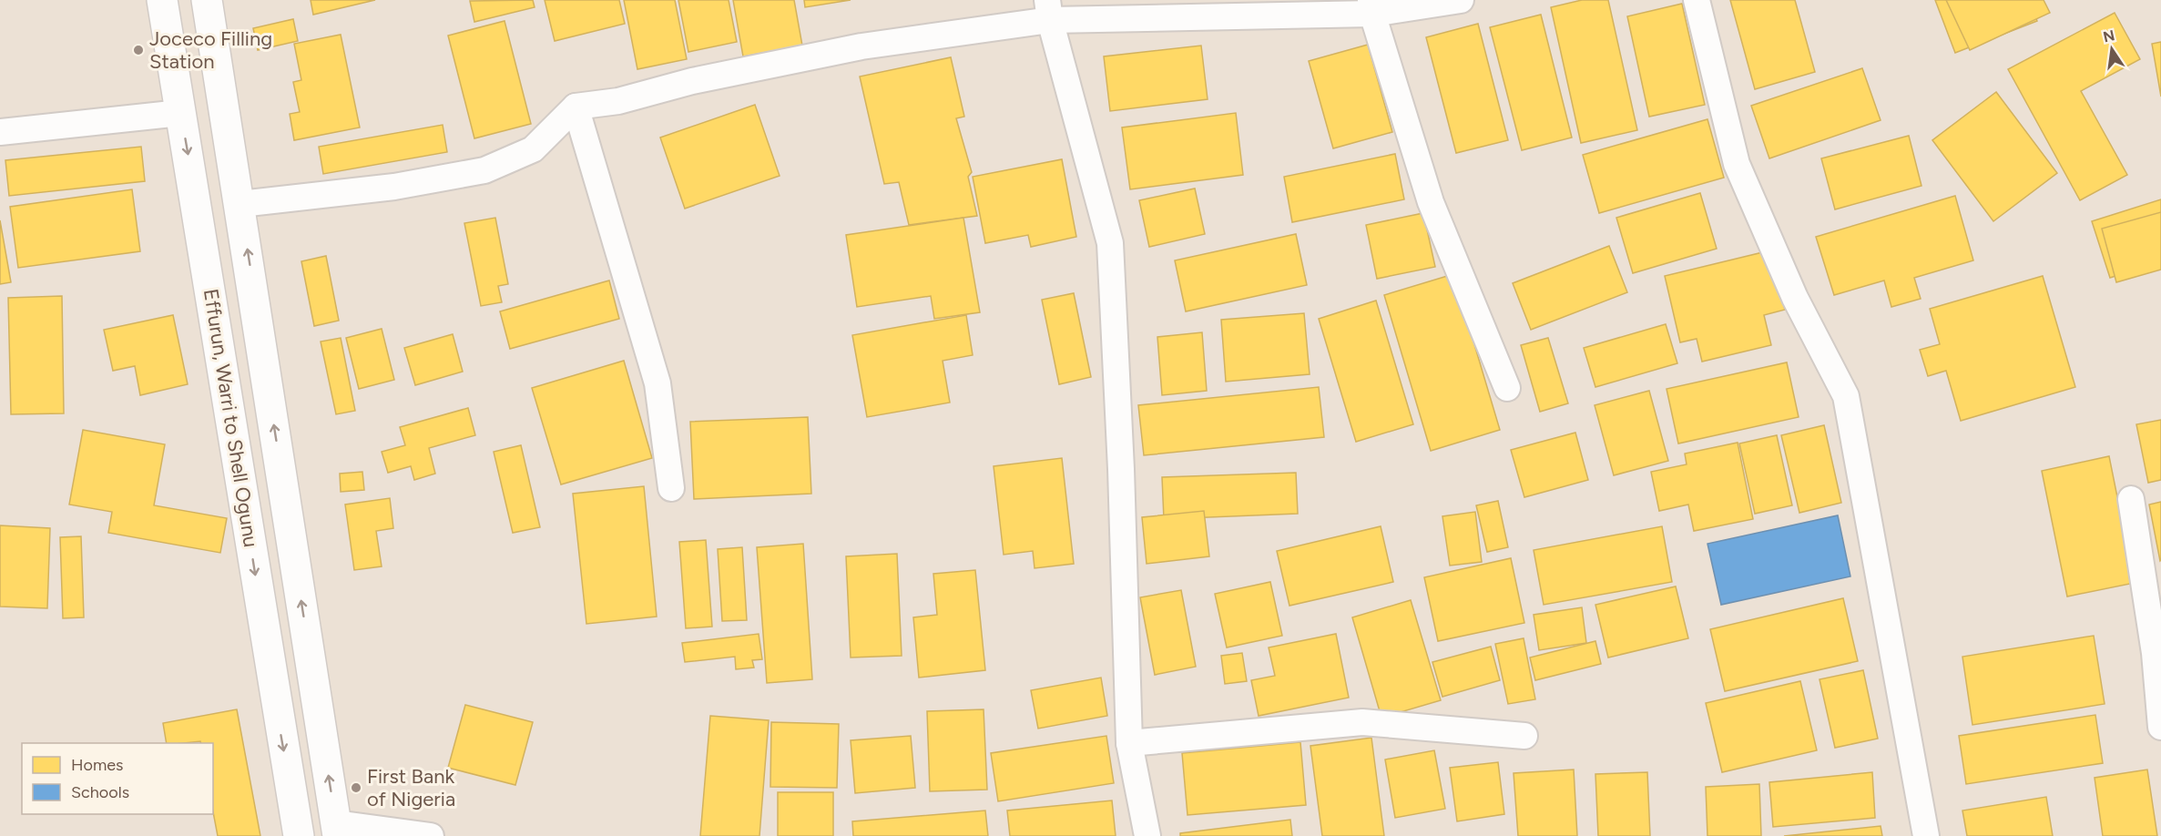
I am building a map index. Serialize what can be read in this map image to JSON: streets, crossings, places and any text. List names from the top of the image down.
{
  "streets": {
    "street": ["Effurun, Warri to Shell Ogunu"]
  },
  "places": ["Joceco Filling Station", "First Bank of Nigeria"],
  "legend": ["Homes", "Schools"],
  "north": "top"
}
